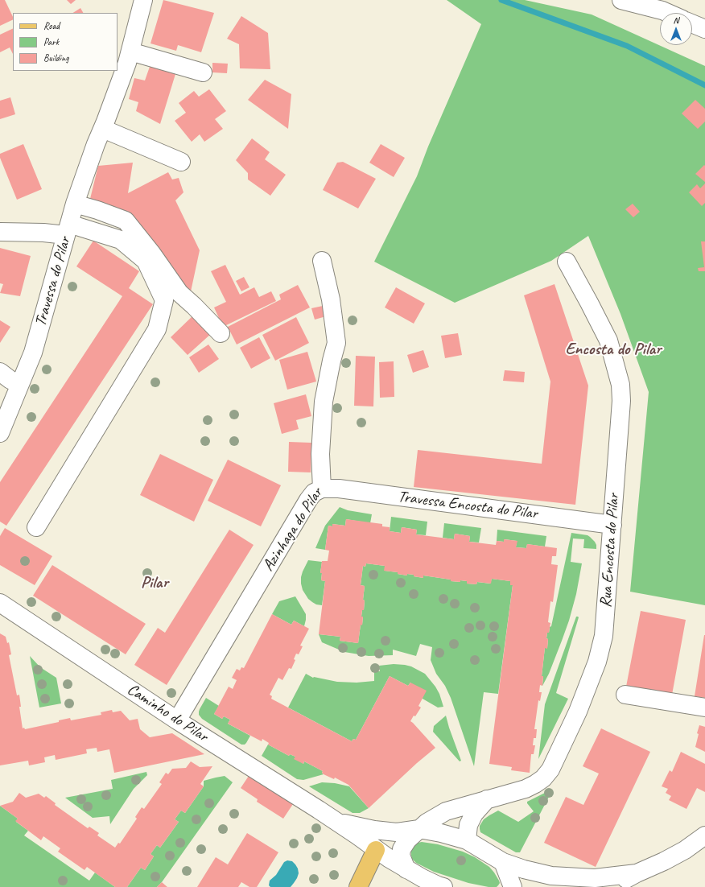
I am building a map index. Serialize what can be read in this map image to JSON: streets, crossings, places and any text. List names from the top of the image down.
{
  "streets": {
    "street": [
      "Travessa do Pilar",
      "Travessa Encosta do Pilar",
      "Azinhaga do Pilar",
      "Rua Encosta do Pilar",
      "Caminho do Pilar"
    ]
  },
  "crossings": [
    ["Travessa Encosta do Pilar", "Azinhaga do Pilar"],
    ["Travessa Encosta do Pilar", "Rua Encosta do Pilar"],
    ["Azinhaga do Pilar", "Caminho do Pilar"],
    ["Rua Encosta do Pilar", "Caminho do Pilar"]
  ],
  "districts": ["Encosta do Pilar", "Pilar"],
  "legend": ["Road", "Park", "Building"],
  "north": "top"
}
